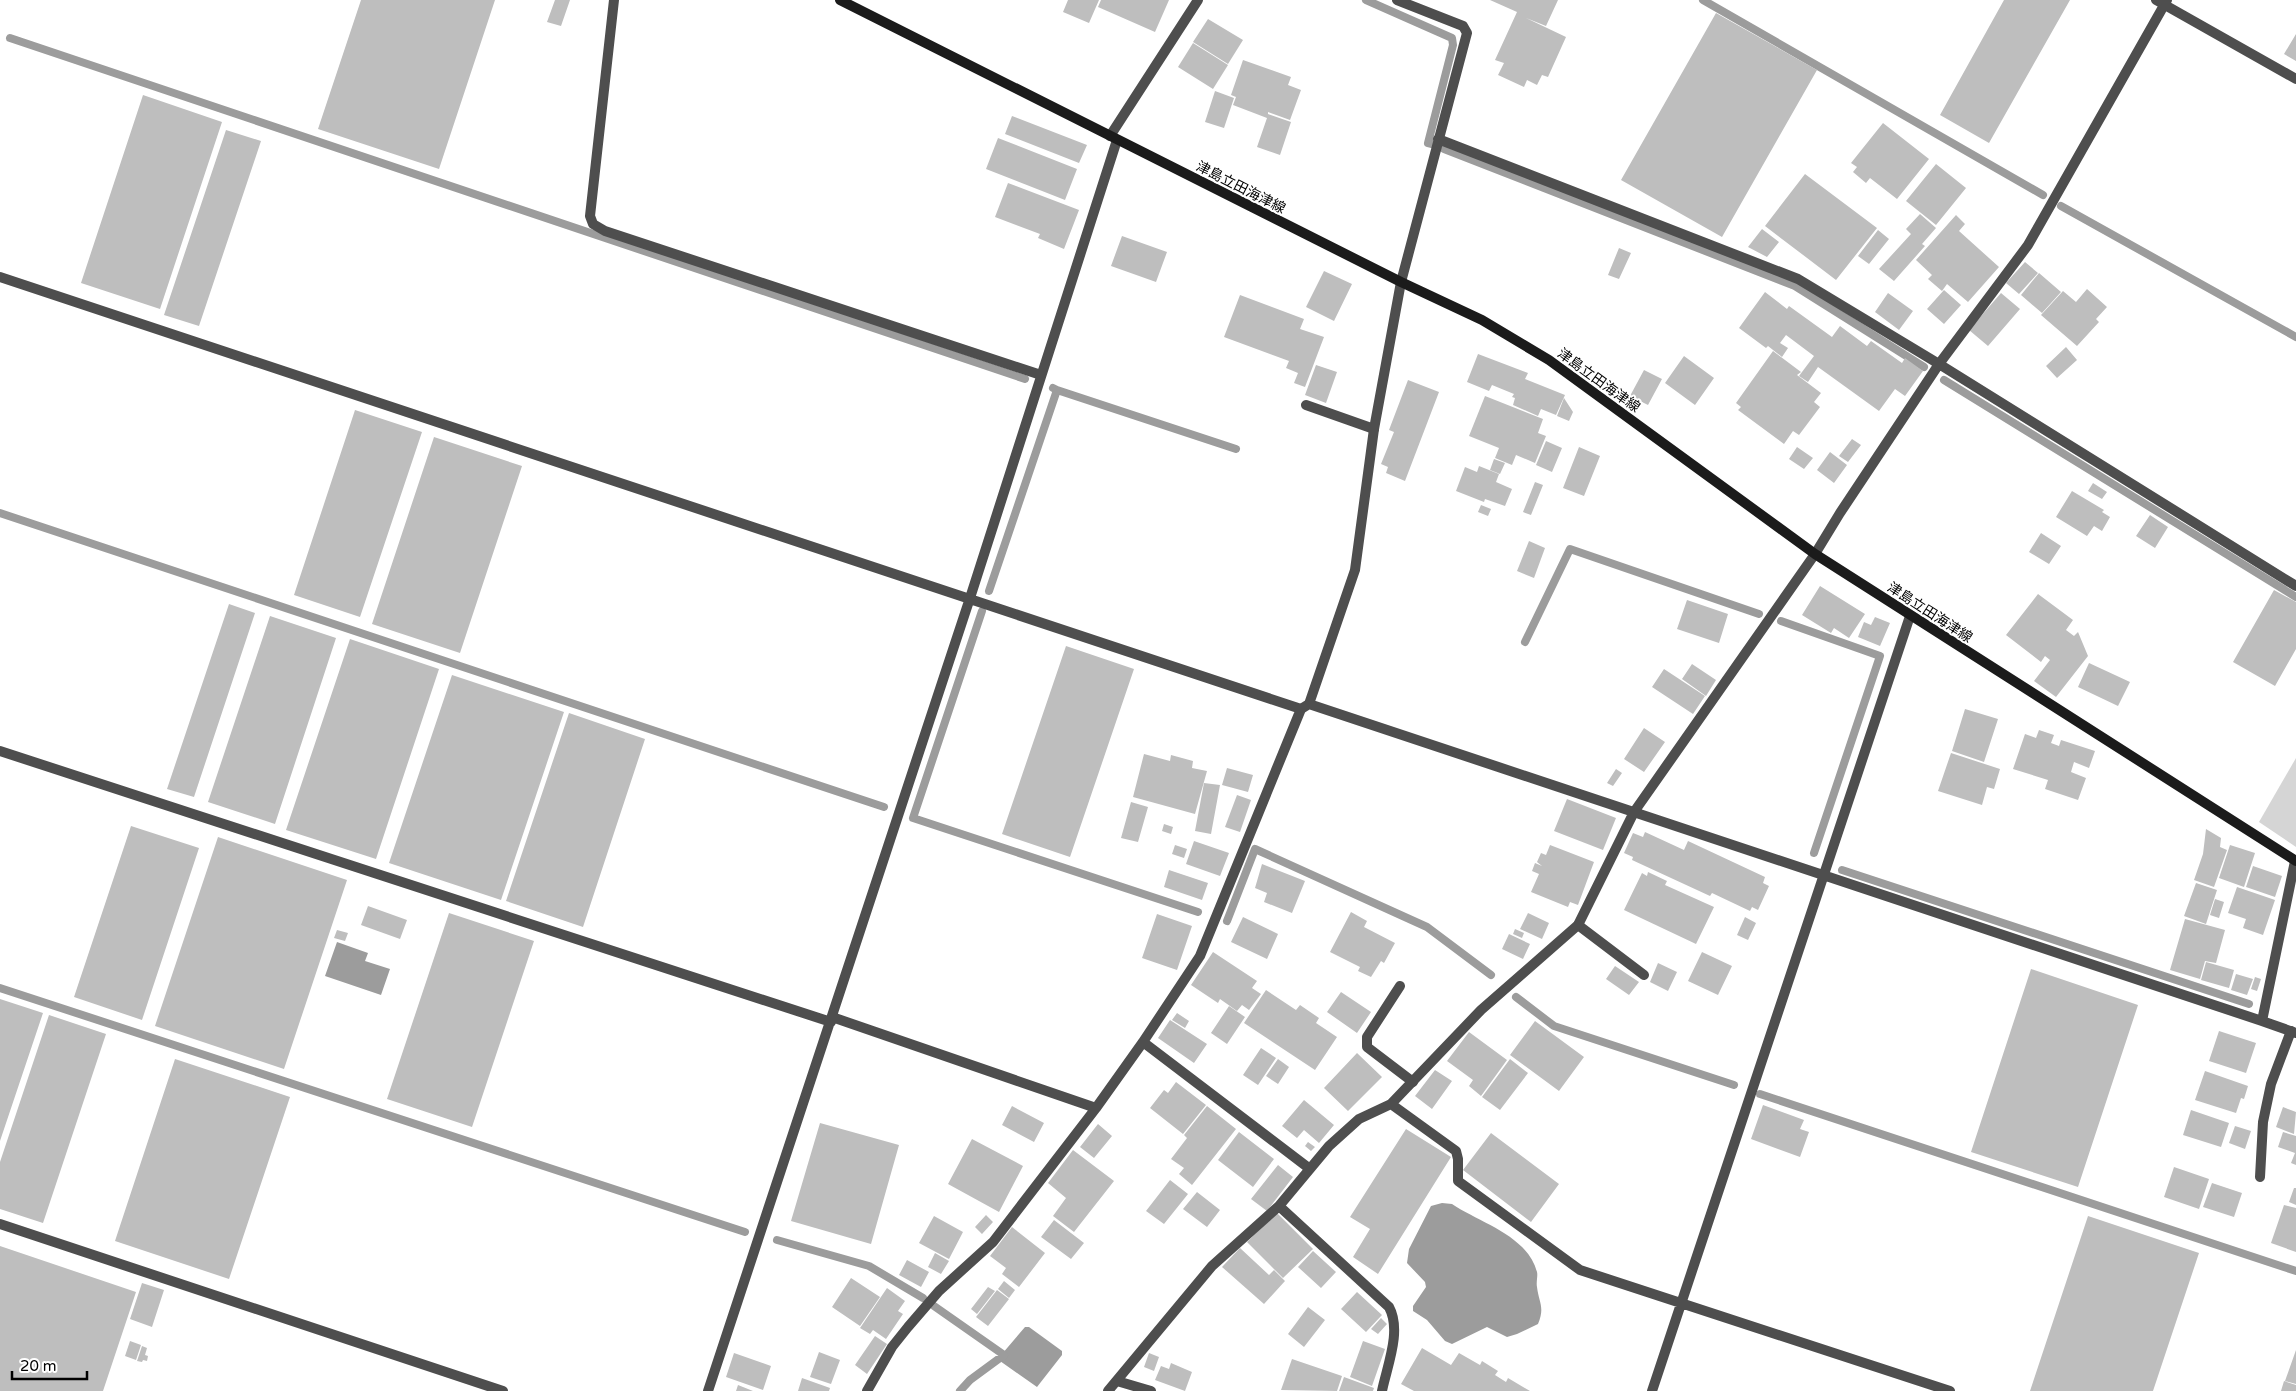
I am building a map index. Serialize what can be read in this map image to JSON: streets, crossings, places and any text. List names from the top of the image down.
{
  "streets": {
    "main road": ["津島立田海津線"]
  },
  "scale_bar": "20 m"
}
